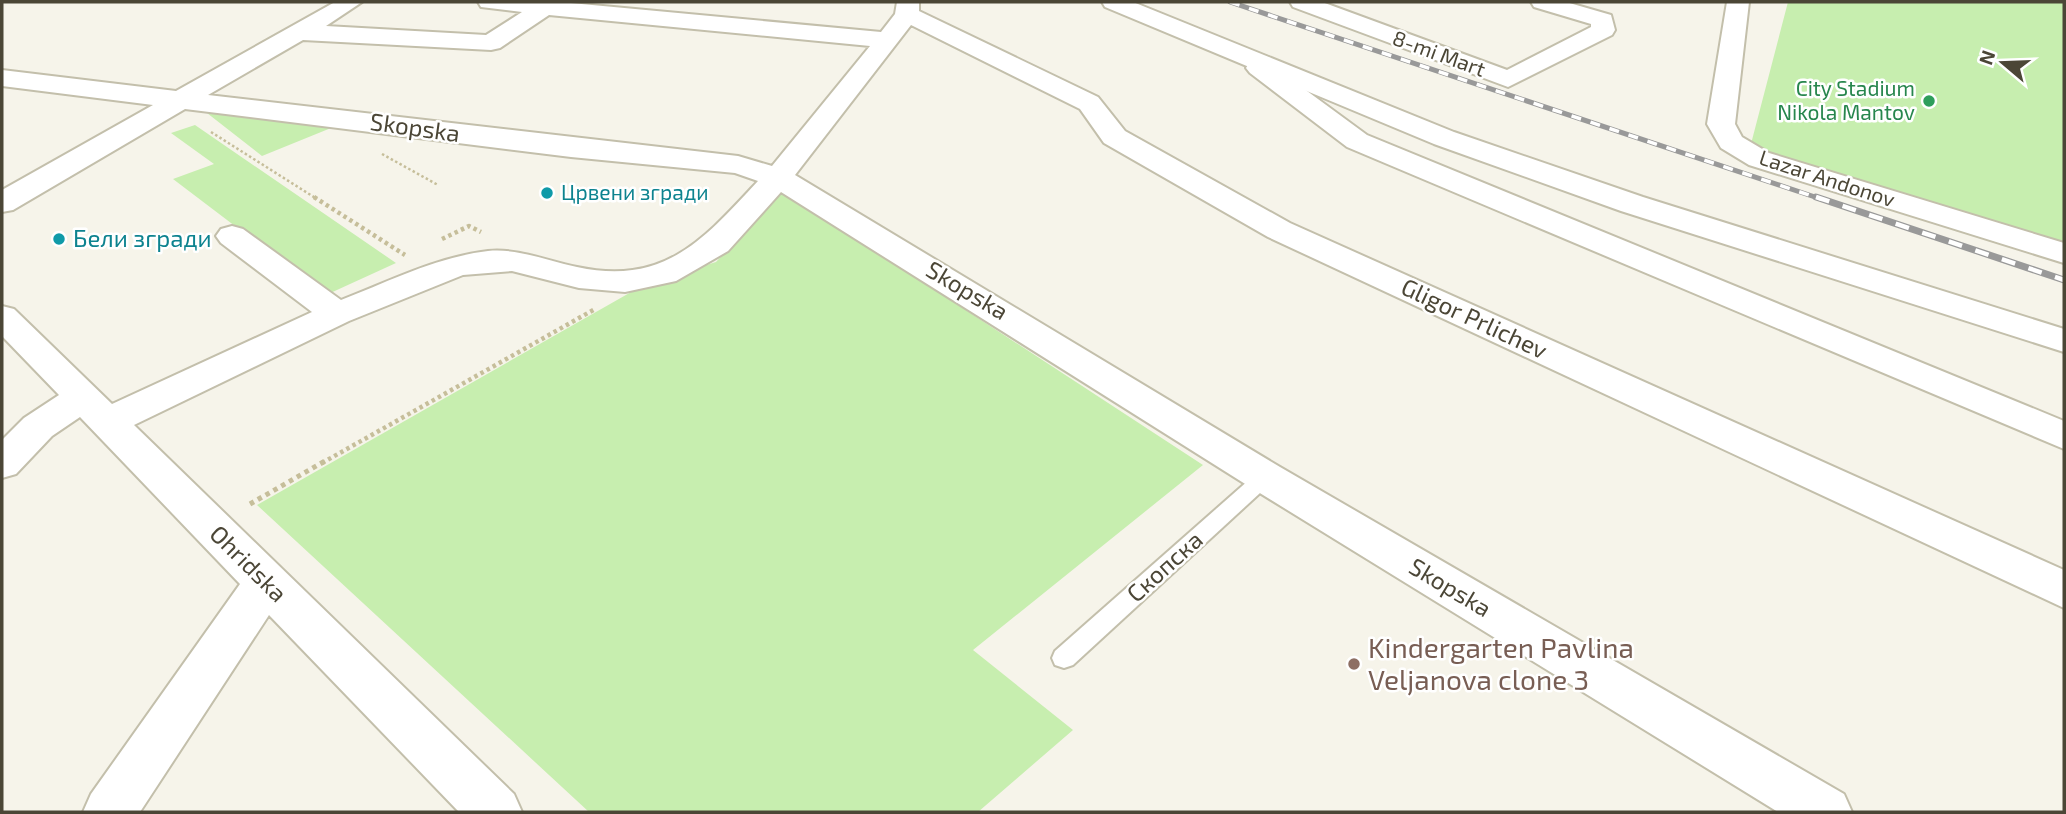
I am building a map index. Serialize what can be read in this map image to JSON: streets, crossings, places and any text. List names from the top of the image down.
{
  "streets": {
    "street": [
      "8-mi Mart",
      "Skopska",
      "Lazar Andonov",
      "Gligor Prlichev",
      "Ohridska"
    ],
    "lane": ["Скопска"]
  },
  "crossings": [
    ["Skopska", "Скопска"]
  ],
  "places": [
    "City Stadium Nikola Mantov",
    "Црвени згради",
    "Бели згради",
    "Kindergarten Pavlina Veljanova clone 3"
  ],
  "north": "left"
}
